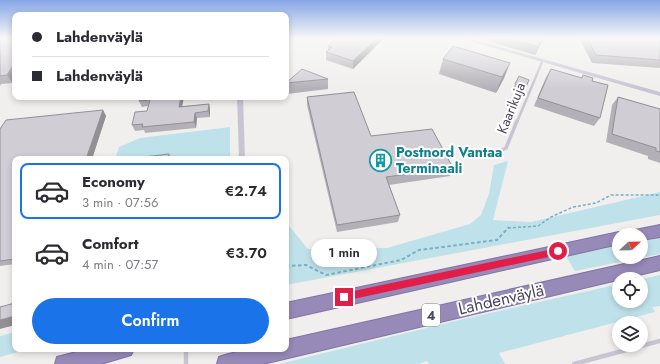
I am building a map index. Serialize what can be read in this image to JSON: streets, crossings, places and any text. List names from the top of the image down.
{
  "streets": {
    "highway": ["Lahdenväylä", "4"],
    "lane": ["Kaarikuja"]
  },
  "places": {
    "building": ["Postnord Vantaa Terminaali"]
  },
  "north": "right",
  "page": {
    "banner": ["Lahdenväylä", "Lahdenväylä"],
    "list": [
      {
        "name": "Economy",
        "note": "3 min · 07:56",
        "value": "€2.74"
      },
      {
        "name": "Comfort",
        "note": "4 min · 07:57",
        "value": "€3.70"
      }
    ],
    "bubble": "1 min",
    "buttons": "Confirm"
  }
}
